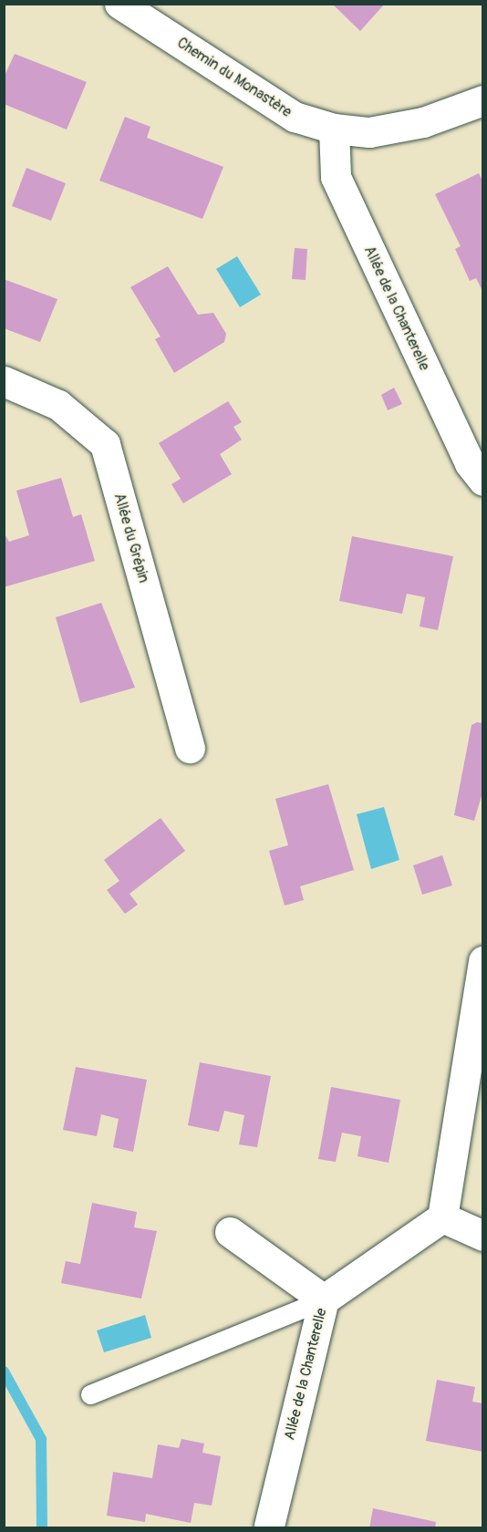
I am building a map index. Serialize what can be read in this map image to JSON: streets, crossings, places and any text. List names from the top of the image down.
{
  "streets": {
    "street": ["Chemin du Monastère", "Allée de la Chanterelle", "Allée du Grépin"]
  },
  "crossings": [
    ["Chemin du Monastère", "Allée de la Chanterelle"]
  ]
}
